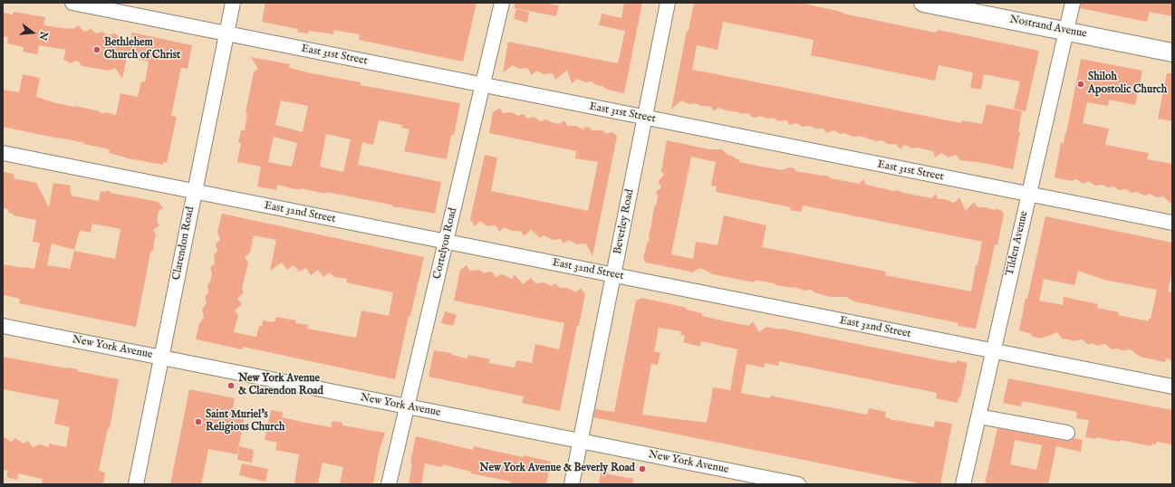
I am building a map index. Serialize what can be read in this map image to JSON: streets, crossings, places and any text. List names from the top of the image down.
{
  "streets": {
    "main road": ["Nostrand Avenue"],
    "street": [
      "East 31st Street",
      "East 32nd Street",
      "Beverley Road",
      "Clarendon Road",
      "Cortelyou Road",
      "Tilden Avenue",
      "New York Avenue"
    ]
  },
  "crossings": [
    ["Nostrand Avenue", "Tilden Avenue"],
    ["East 31st Street", "Beverley Road"],
    ["East 31st Street", "Clarendon Road"],
    ["East 31st Street", "Cortelyou Road"],
    ["East 31st Street", "Tilden Avenue"],
    ["East 32nd Street", "Beverley Road"],
    ["East 32nd Street", "Clarendon Road"],
    ["East 32nd Street", "Cortelyou Road"],
    ["East 32nd Street", "Tilden Avenue"],
    ["Beverley Road", "New York Avenue"],
    ["Clarendon Road", "New York Avenue"],
    ["Cortelyou Road", "New York Avenue"]
  ],
  "places": [
    "Bethlehem Church of Christ",
    "Shiloh Apostolic Church",
    "New York Avenue & Clarendon Road",
    "Saint Muriel's Religious Church",
    "New York Avenue & Beverly Road"
  ],
  "north": "right"
}
